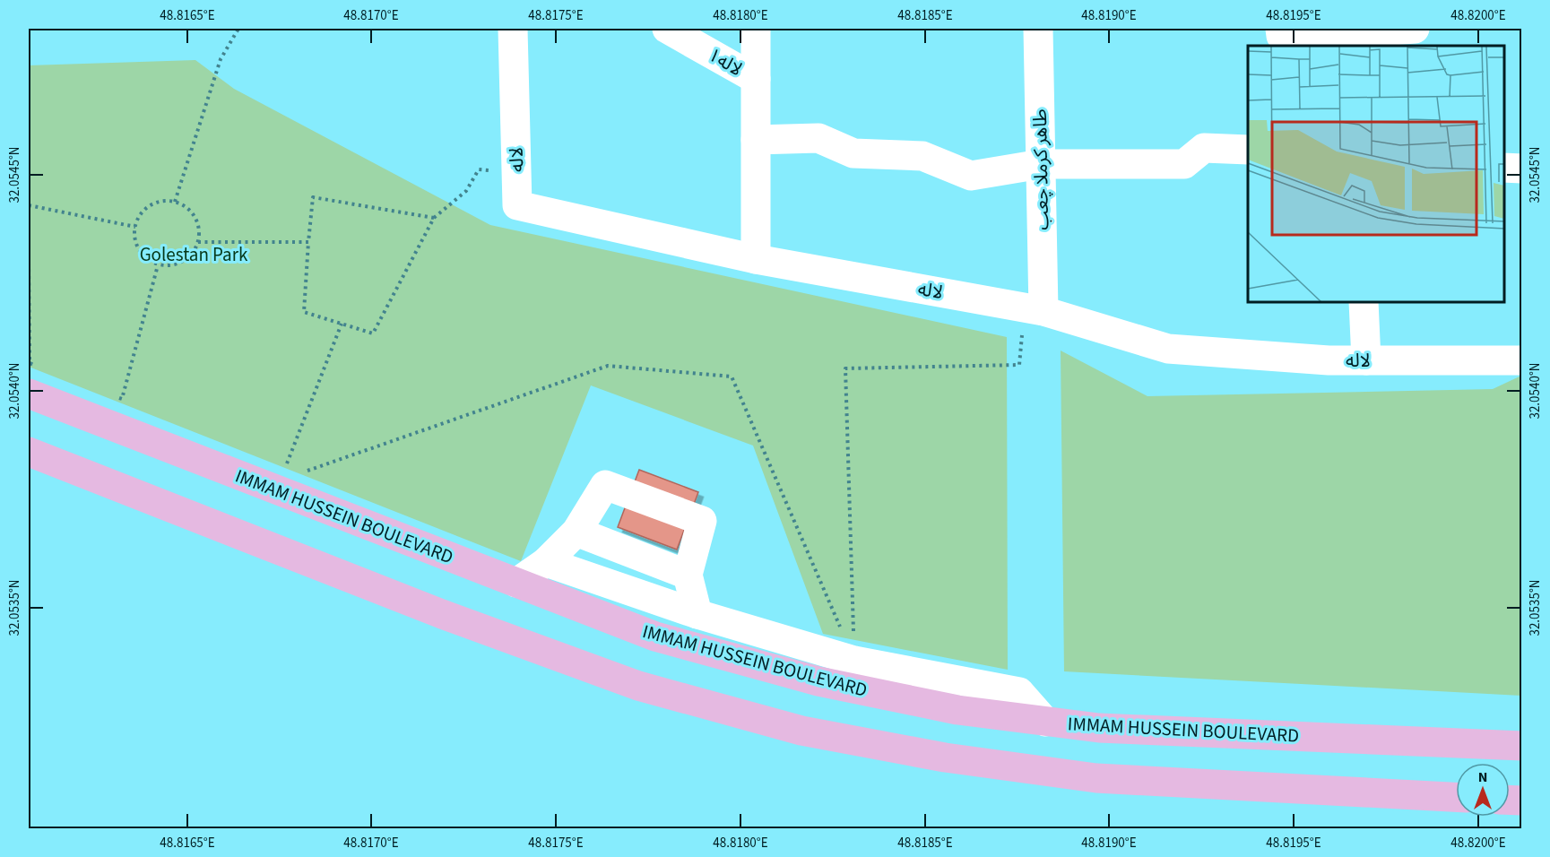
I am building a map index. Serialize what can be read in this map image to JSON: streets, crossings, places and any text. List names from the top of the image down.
{
  "streets": {
    "main road": ["IMMAM HUSSEIN BOULEVARD"],
    "street": ["لاله۱", "لاله", "طاهر کرملا چعب"]
  },
  "crossings": [
    ["لاله", "طاهر کرملا چعب"]
  ],
  "parks": ["Golestan Park"],
  "north": "top",
  "coordinates": [
    "48.8165°E",
    "48.8170°E",
    "48.8175°E",
    "48.8180°E",
    "48.8185°E",
    "48.8190°E",
    "48.8195°E",
    "48.8200°E",
    "32.0545°N",
    "32.0540°N",
    "32.0535°N"
  ]
}
